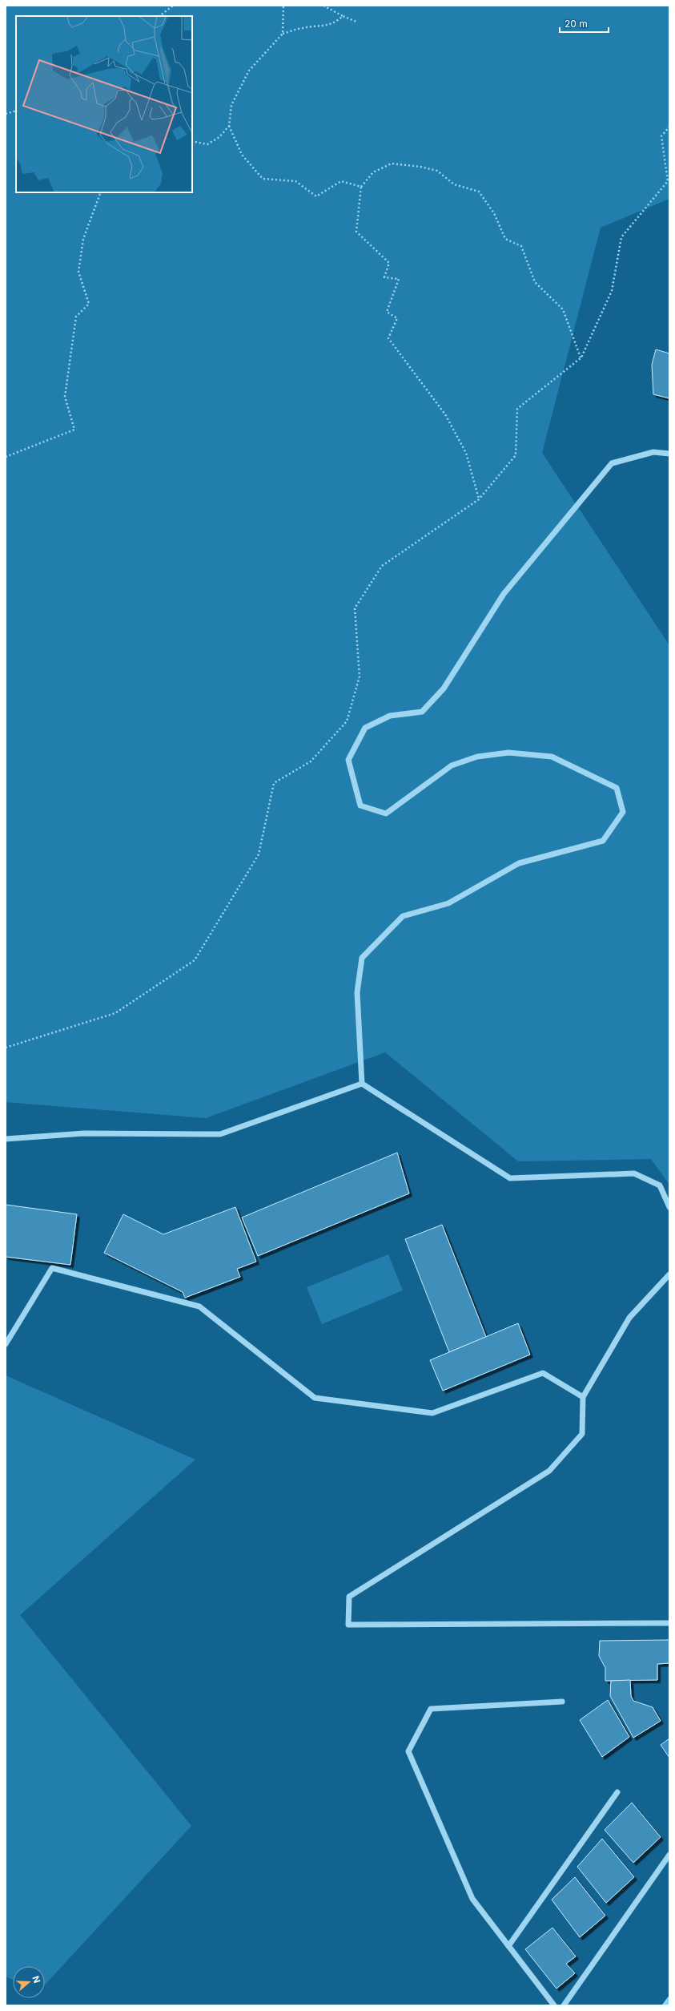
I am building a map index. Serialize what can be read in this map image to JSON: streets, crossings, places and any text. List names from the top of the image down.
{
  "scale_bar": "20 m",
  "north": "right"
}
